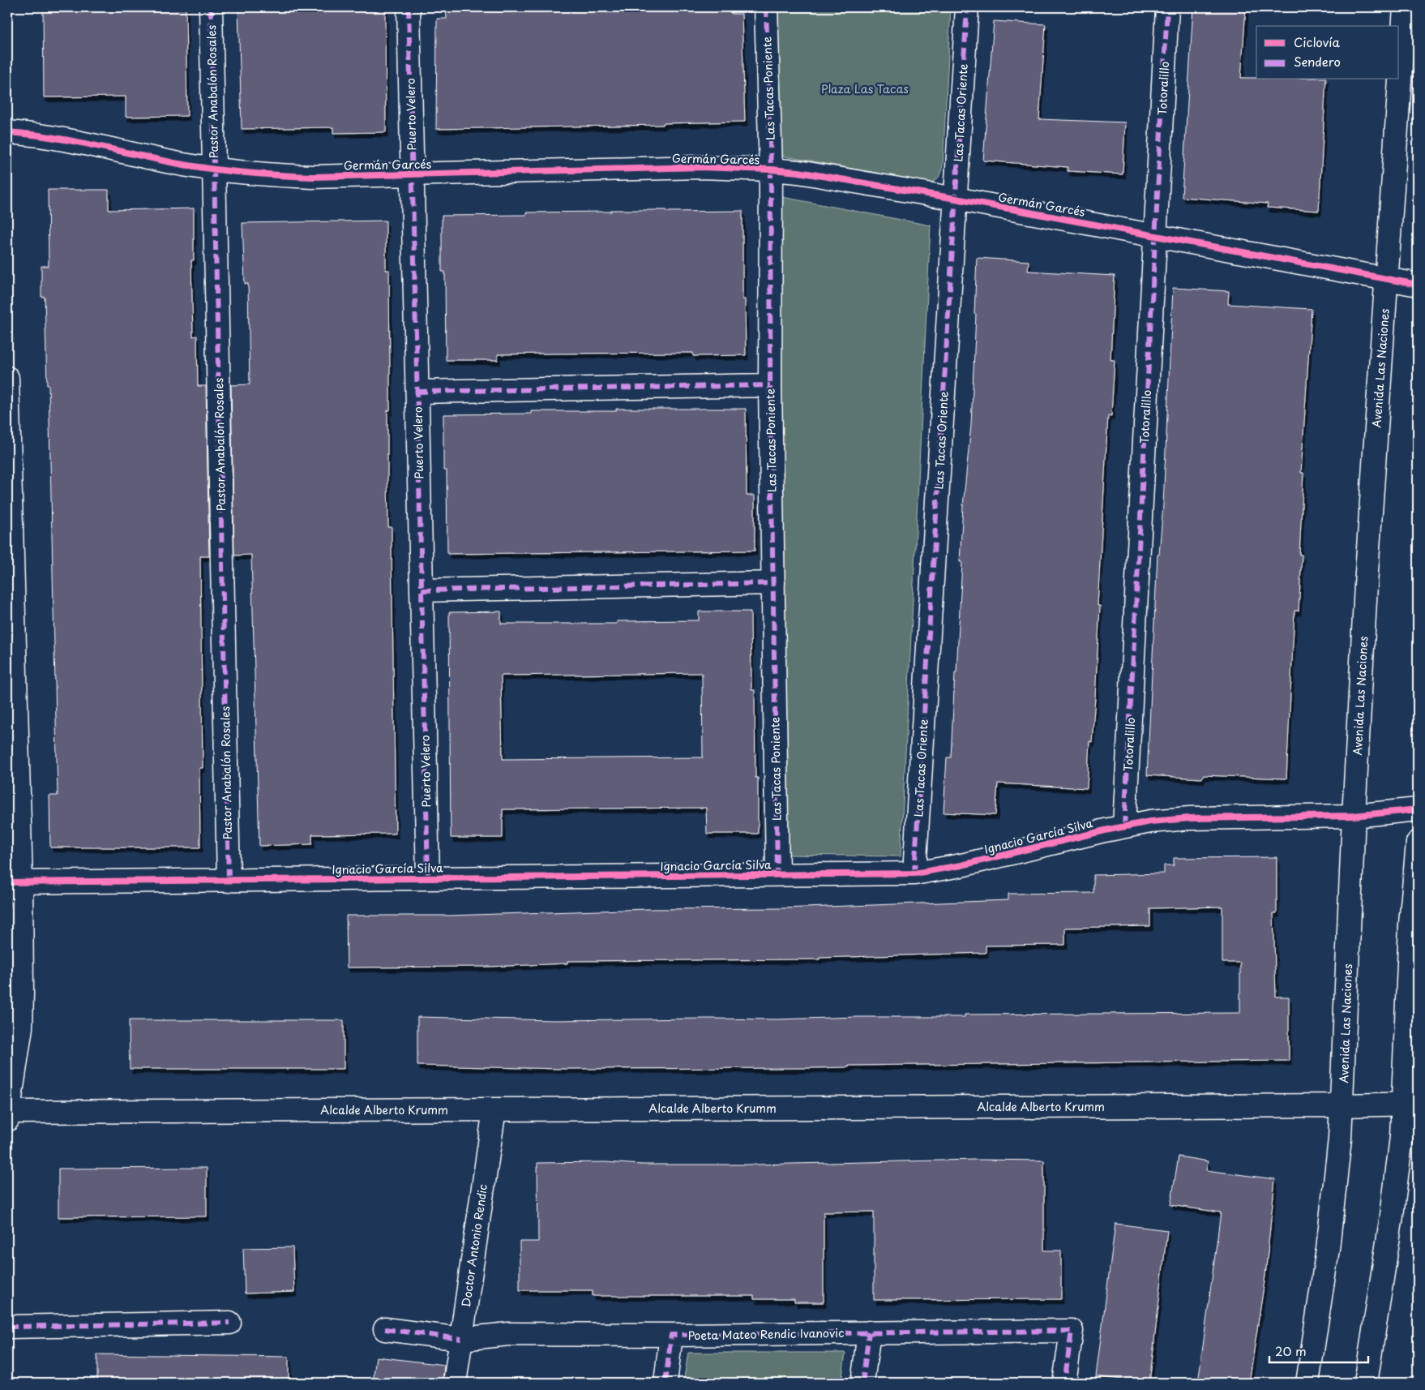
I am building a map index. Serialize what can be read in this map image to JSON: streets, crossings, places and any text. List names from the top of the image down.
{
  "streets": {
    "street": [
      "Las Tacas Poniente",
      "Totoralillo",
      "Pastor Anabalón Rosales",
      "Las Tacas Oriente",
      "Puerto Velero",
      "Germán Garcés",
      "Avenida Las Naciones",
      "Ignacio García Silva",
      "Alcalde Alberto Krumm",
      "Doctor Antonio Rendic",
      "Poeta Mateo Rendic Ivanovic"
    ]
  },
  "crossings": [
    ["Las Tacas Poniente", "Germán Garcés"],
    ["Las Tacas Poniente", "Ignacio García Silva"],
    ["Totoralillo", "Germán Garcés"],
    ["Totoralillo", "Ignacio García Silva"],
    ["Pastor Anabalón Rosales", "Germán Garcés"],
    ["Pastor Anabalón Rosales", "Ignacio García Silva"],
    ["Las Tacas Oriente", "Germán Garcés"],
    ["Las Tacas Oriente", "Ignacio García Silva"],
    ["Puerto Velero", "Germán Garcés"],
    ["Puerto Velero", "Ignacio García Silva"],
    ["Germán Garcés", "Avenida Las Naciones"],
    ["Avenida Las Naciones", "Ignacio García Silva"],
    ["Avenida Las Naciones", "Alcalde Alberto Krumm"],
    ["Alcalde Alberto Krumm", "Doctor Antonio Rendic"],
    ["Doctor Antonio Rendic", "Poeta Mateo Rendic Ivanovic"]
  ],
  "parks": ["Plaza Las Tacas"],
  "legend": ["Ciclovía", "Sendero"],
  "scale_bar": "20 m"
}
